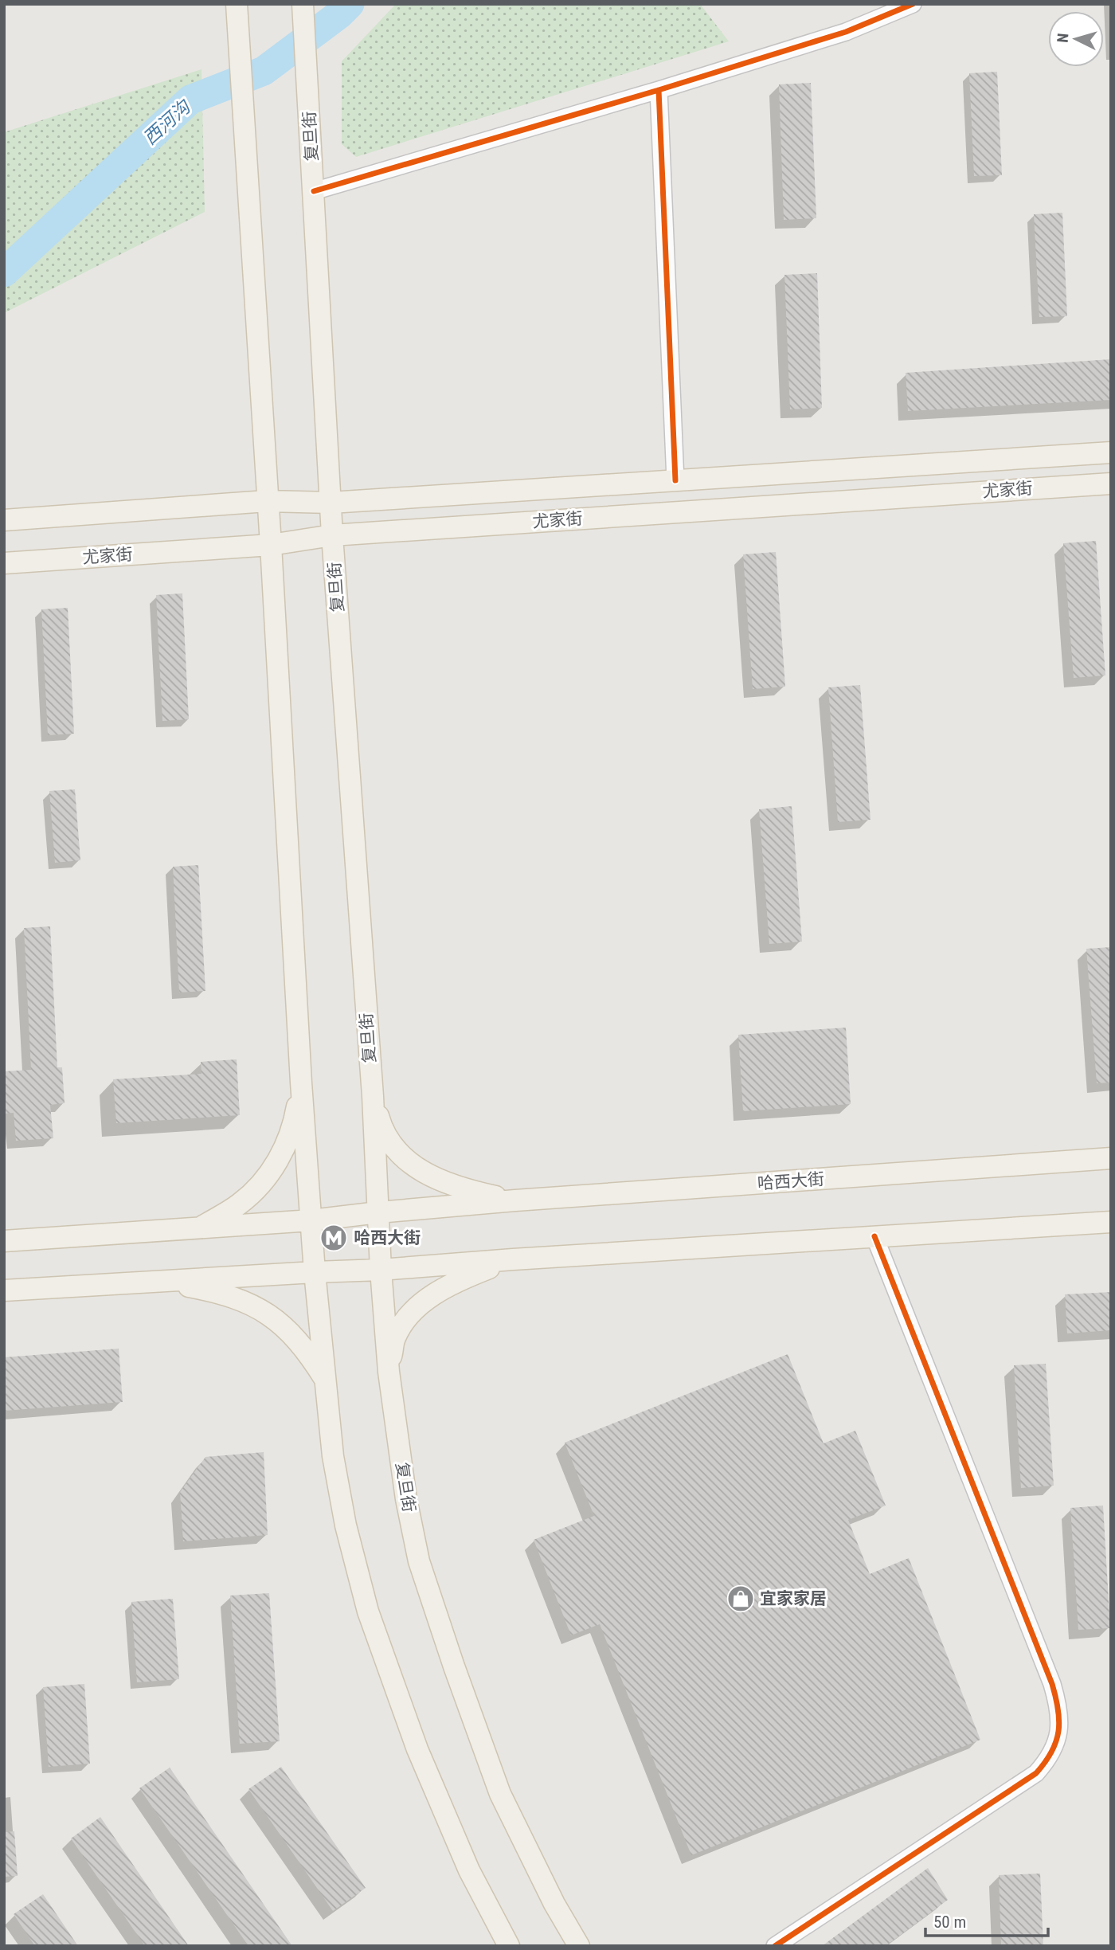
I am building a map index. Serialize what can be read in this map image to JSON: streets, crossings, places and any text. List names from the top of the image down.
{
  "streets": {
    "main road": ["复旦街", "尤家街", "哈西大街"]
  },
  "crossings": [
    ["复旦街", "尤家街"],
    ["复旦街", "哈西大街"]
  ],
  "water": ["西河沟"],
  "places": {
    "metro station": ["哈西大街"],
    "shop": ["宜家家居"]
  },
  "scale_bar": "50 m",
  "north": "left"
}
